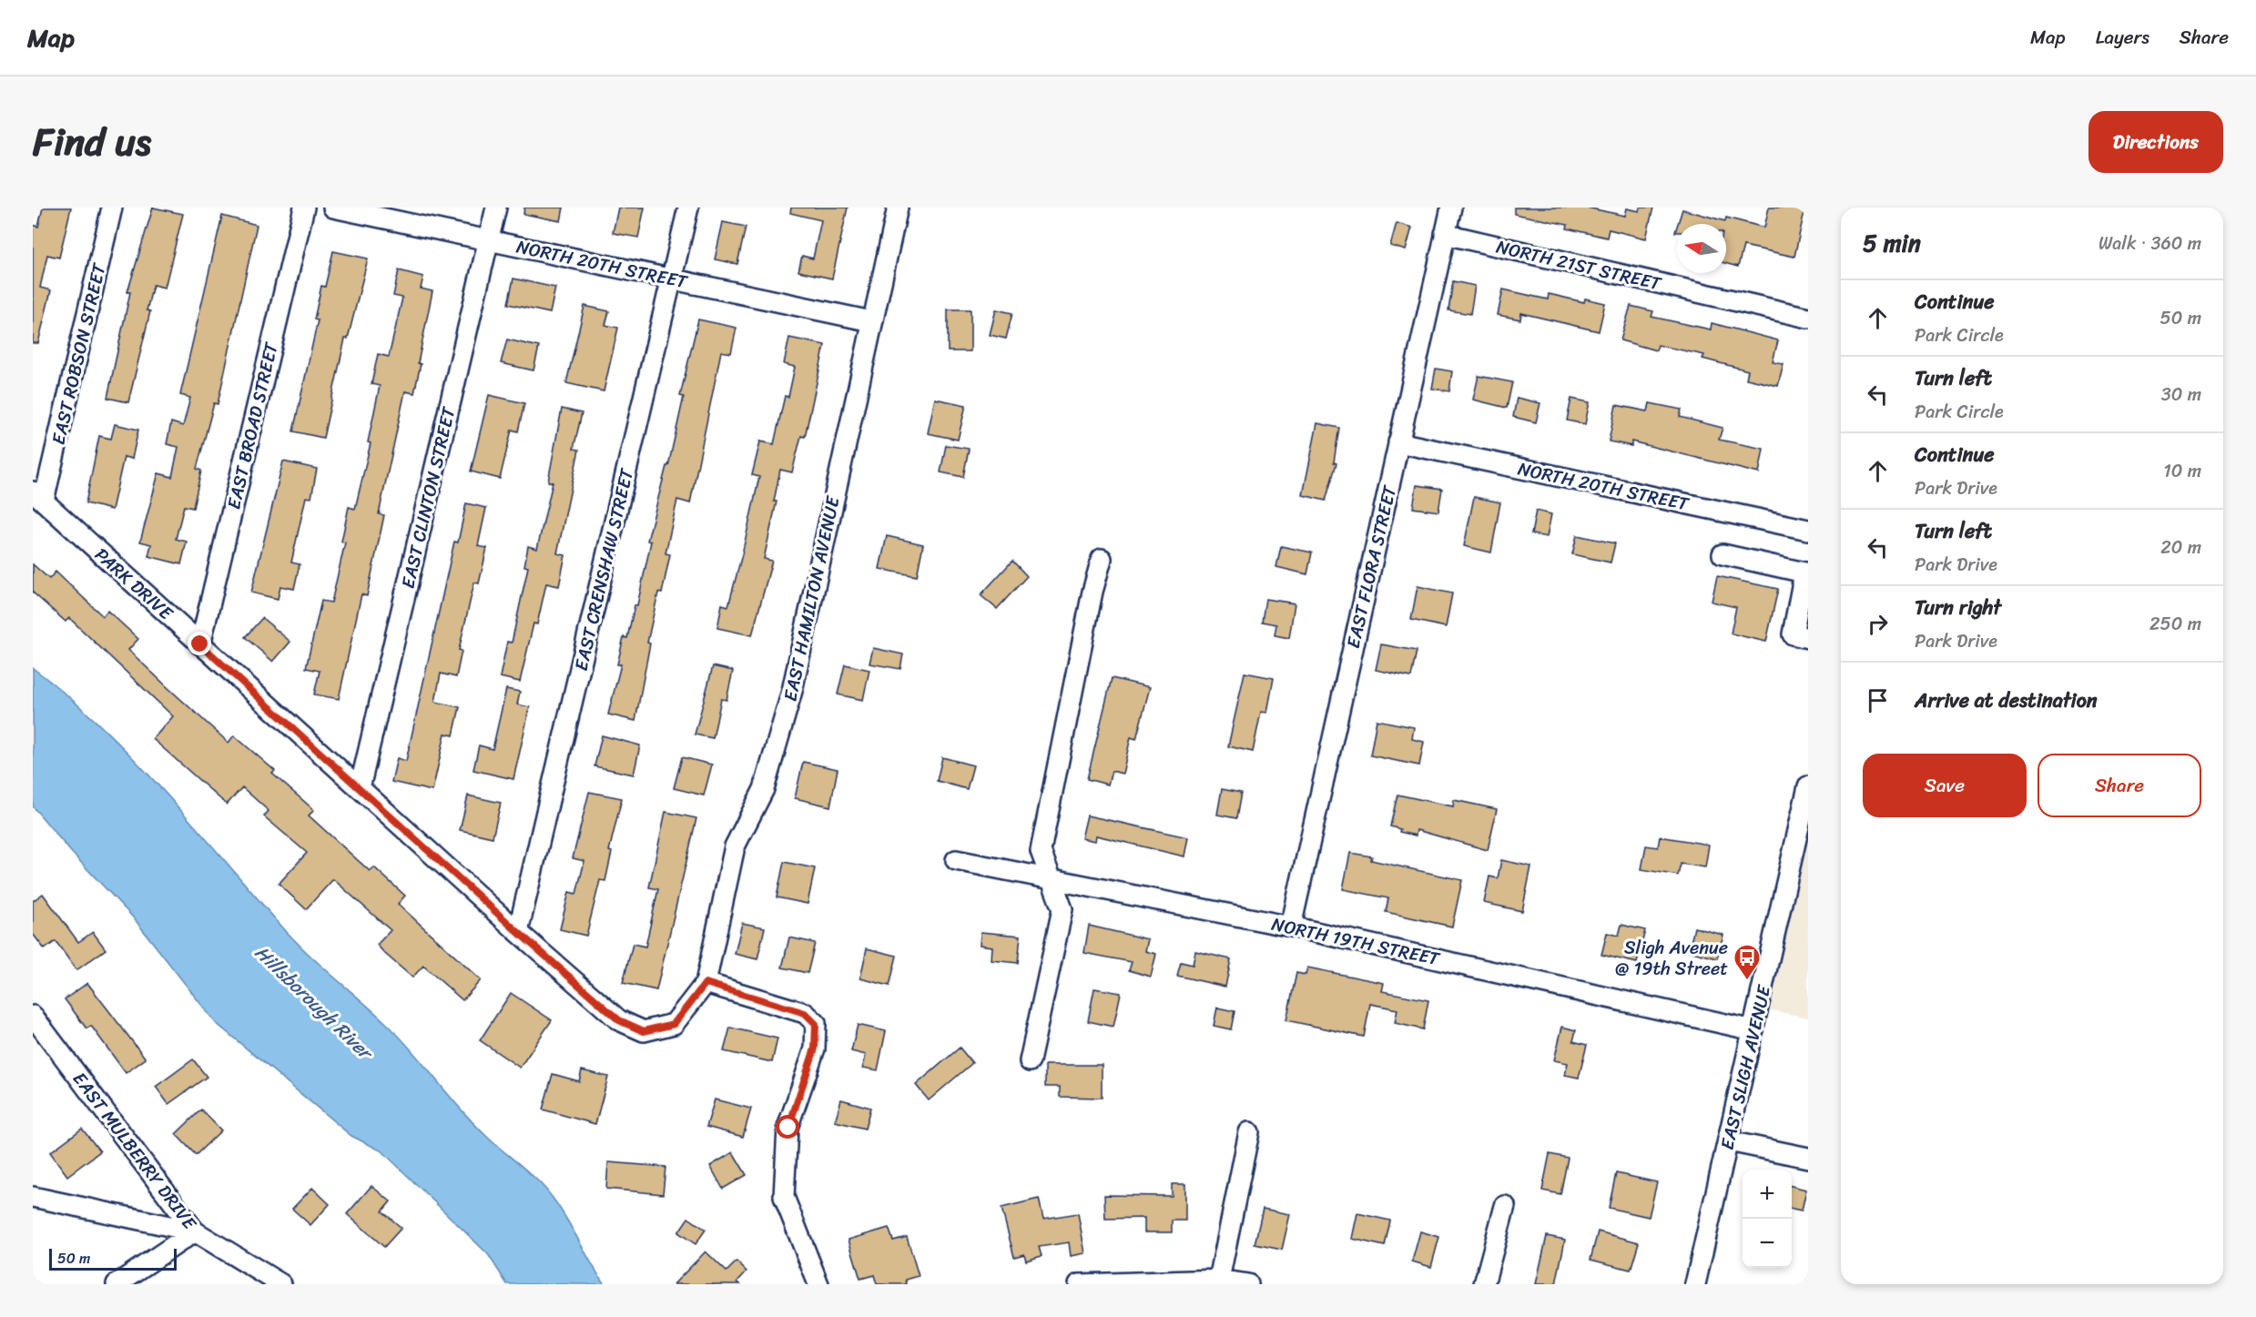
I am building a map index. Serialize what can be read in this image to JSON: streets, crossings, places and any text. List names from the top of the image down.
{
  "streets": {
    "street": [
      "NORTH 20TH STREET",
      "NORTH 21ST STREET",
      "EAST ROBSON STREET",
      "EAST BROAD STREET",
      "EAST CLINTON STREET",
      "EAST FLORA STREET",
      "EAST CRENSHAW STREET",
      "PARK DRIVE",
      "EAST HAMILTON AVENUE",
      "NORTH 19TH STREET",
      "EAST SLIGH AVENUE",
      "EAST MULBERRY DRIVE"
    ]
  },
  "crossings": [
    ["NORTH 20TH STREET", "EAST CLINTON STREET"],
    ["NORTH 20TH STREET", "EAST FLORA STREET"],
    ["NORTH 20TH STREET", "EAST CRENSHAW STREET"],
    ["NORTH 20TH STREET", "EAST HAMILTON AVENUE"],
    ["NORTH 21ST STREET", "EAST FLORA STREET"],
    ["EAST ROBSON STREET", "PARK DRIVE"],
    ["EAST BROAD STREET", "PARK DRIVE"],
    ["EAST CLINTON STREET", "PARK DRIVE"],
    ["EAST FLORA STREET", "NORTH 19TH STREET"],
    ["EAST CRENSHAW STREET", "PARK DRIVE"],
    ["PARK DRIVE", "EAST HAMILTON AVENUE"],
    ["NORTH 19TH STREET", "EAST SLIGH AVENUE"]
  ],
  "water": ["Hillsborough River"],
  "places": {
    "bus stop": ["Sligh Avenue @ 19th Street"]
  },
  "scale_bar": "50 m",
  "north": "left",
  "page": {
    "header": "Map",
    "nav": ["Map", "Layers", "Share"],
    "title": "Find us",
    "buttons": [
      "Directions",
      ["Save", "Share"]
    ],
    "heading": ["5 min", "Walk · 360 m"],
    "list": [
      ["Continue", "Park Circle", "50 m"],
      ["Turn left", "Park Circle", "30 m"],
      ["Continue", "Park Drive", "10 m"],
      ["Turn left", "Park Drive", "20 m"],
      ["Turn right", "Park Drive", "250 m"],
      "Arrive at destination"
    ],
    "map_buttons": ["+", "−"],
    "scale": "50 m"
  }
}
